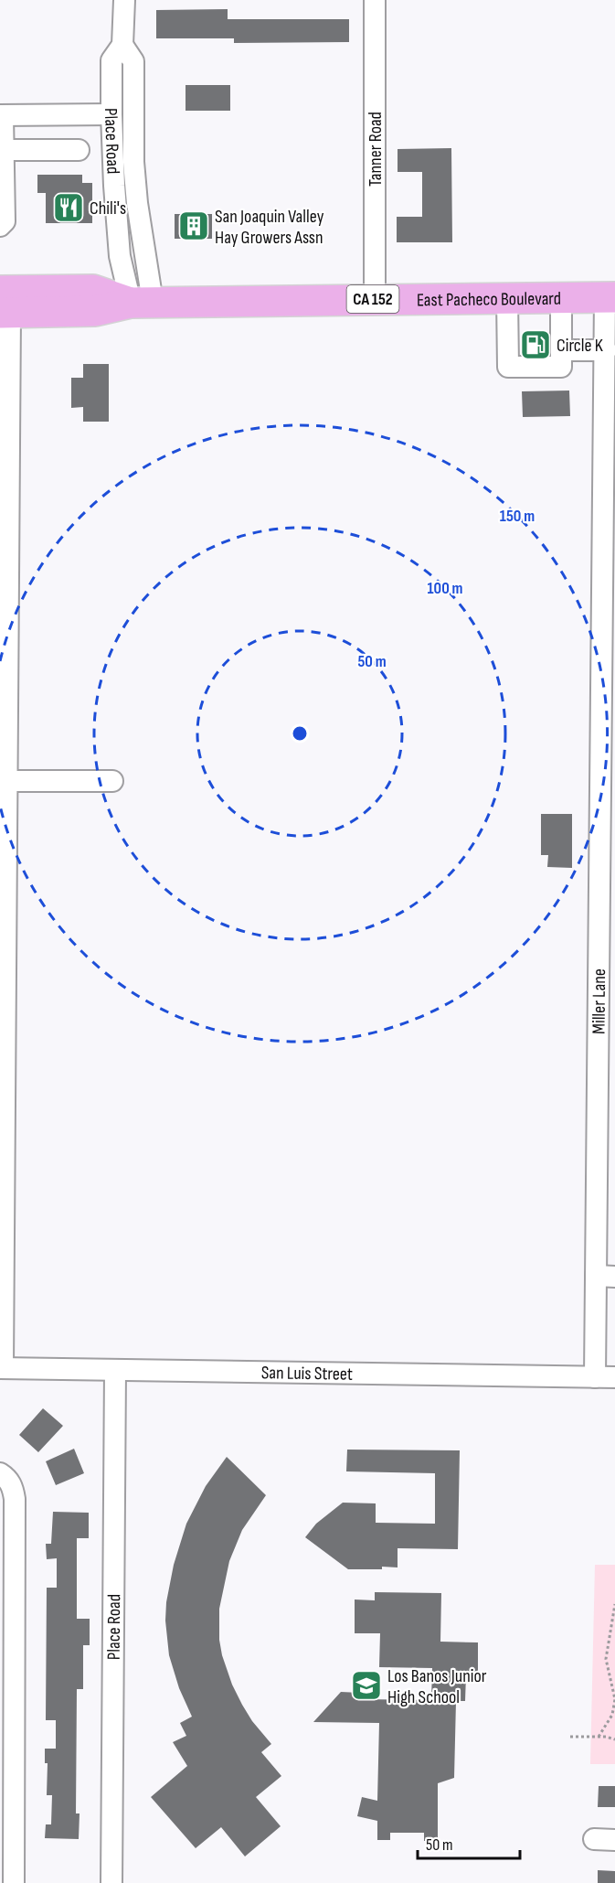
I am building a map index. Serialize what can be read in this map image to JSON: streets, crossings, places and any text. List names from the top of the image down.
{
  "streets": {
    "highway": ["East Pacheco Boulevard", "CA 152"],
    "street": [
      "Place Road",
      "Tanner Road",
      "Miller Lane",
      "San Luis Street"
    ]
  },
  "crossings": [
    ["Place Road", "East Pacheco Boulevard"],
    ["Place Road", "San Luis Street"],
    ["Tanner Road", "East Pacheco Boulevard"],
    ["East Pacheco Boulevard", "Miller Lane"],
    ["Miller Lane", "San Luis Street"]
  ],
  "places": {
    "restaurant": ["Chili's"],
    "building": ["San Joaquin Valley Hay Growers Assn"],
    "fuel station": ["Circle K"],
    "school or university": ["Los Banos Junior High School"]
  },
  "scale_bar": "50 m",
  "rings": ["150 m", "100 m", "50 m"]
}
